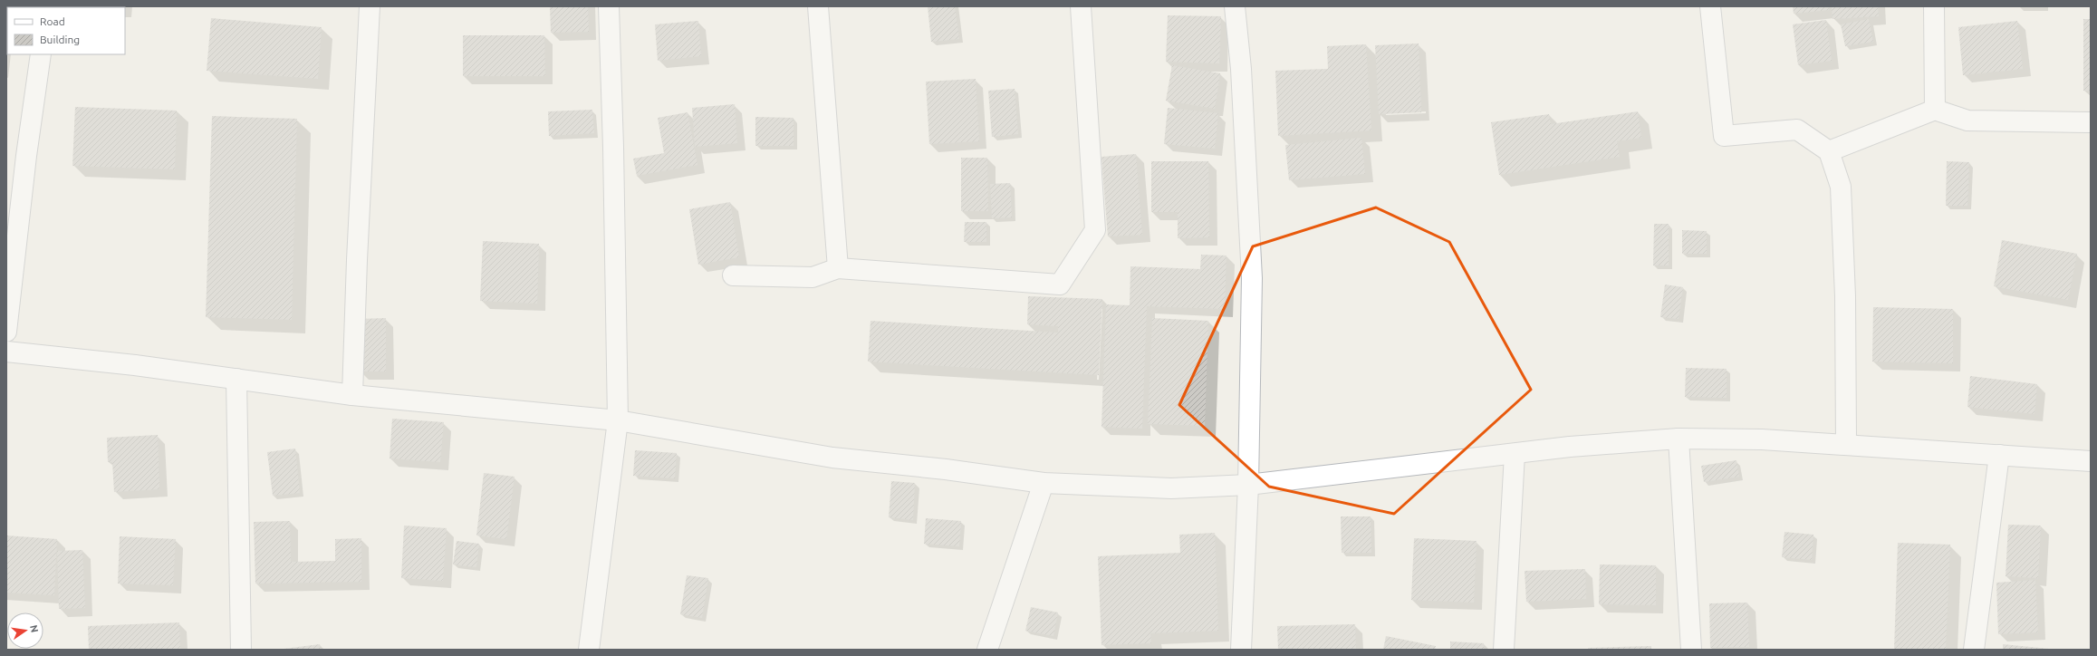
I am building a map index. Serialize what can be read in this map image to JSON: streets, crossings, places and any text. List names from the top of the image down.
{
  "legend": ["Road", "Building"],
  "north": "right"
}
